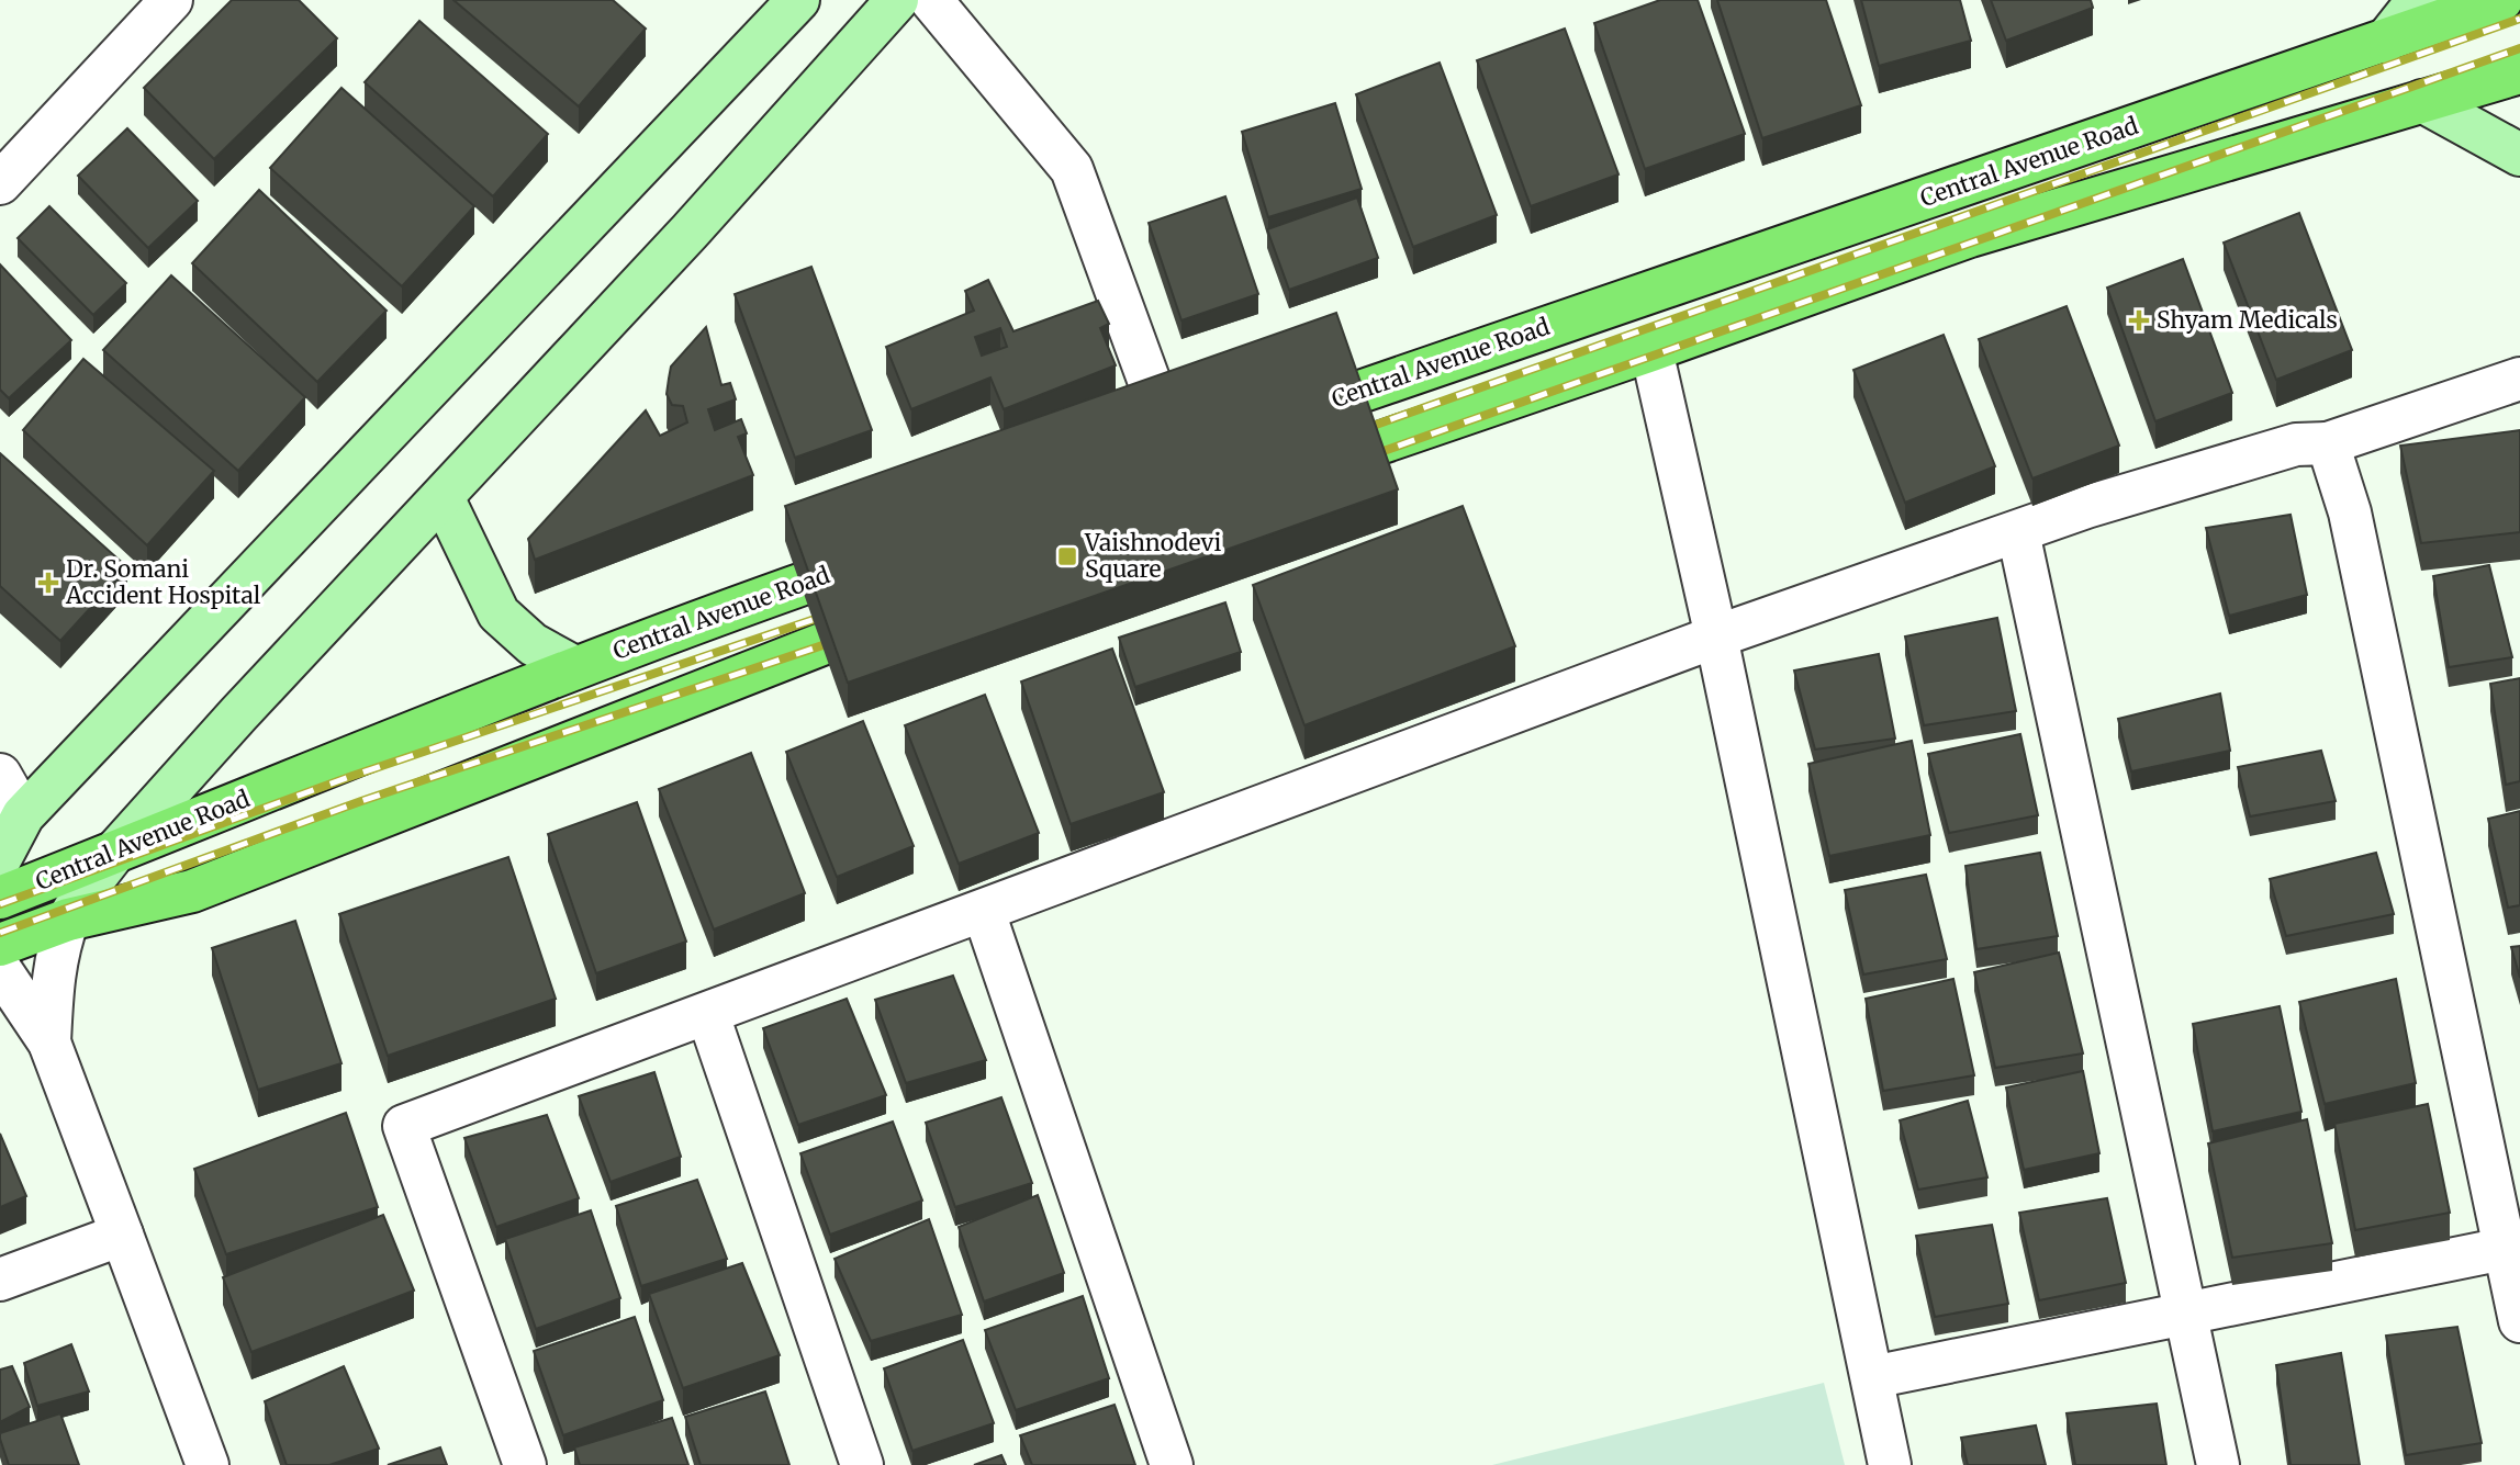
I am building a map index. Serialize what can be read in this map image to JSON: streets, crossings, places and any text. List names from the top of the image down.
{
  "streets": {
    "main road": ["Central Avenue Road"]
  },
  "places": {
    "health": ["Shyam Medicals", "Dr. Somani Accident Hospital"],
    "transit": ["Vaishnodevi Square"]
  }
}
